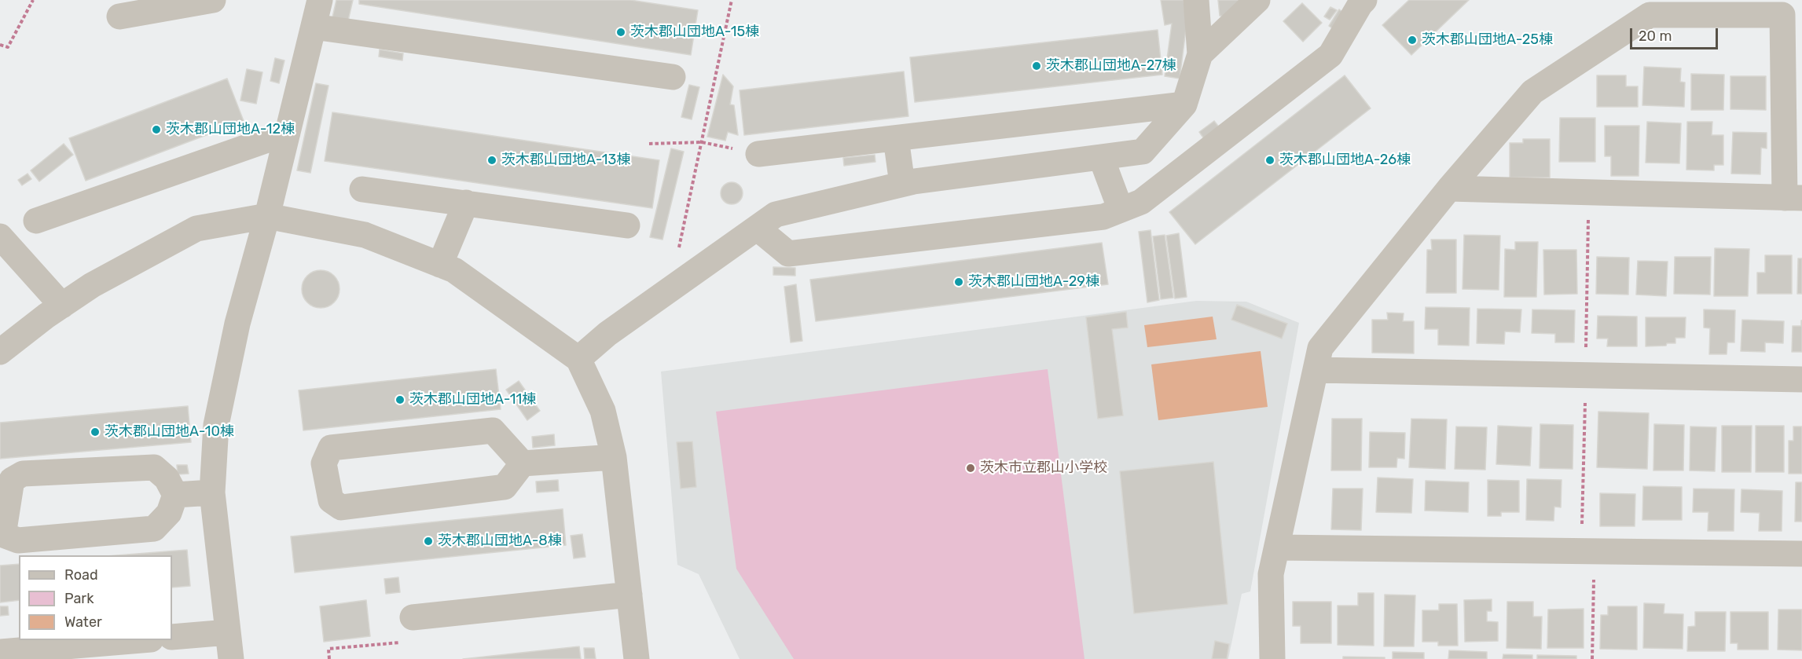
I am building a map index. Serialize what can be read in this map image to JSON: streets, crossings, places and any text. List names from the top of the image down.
{
  "places": [
    "茨木郡山団地A-15棟",
    "茨木郡山団地A-25棟",
    "茨木郡山団地A-27棟",
    "茨木郡山団地A-12棟",
    "茨木郡山団地A-13棟",
    "茨木郡山団地A-26棟",
    "茨木郡山団地A-29棟",
    "茨木郡山団地A-11棟",
    "茨木郡山団地A-10棟",
    "茨木市立郡山小学校",
    "茨木郡山団地A-8棟"
  ],
  "legend": ["Road", "Park", "Water"],
  "scale_bar": "20 m"
}
